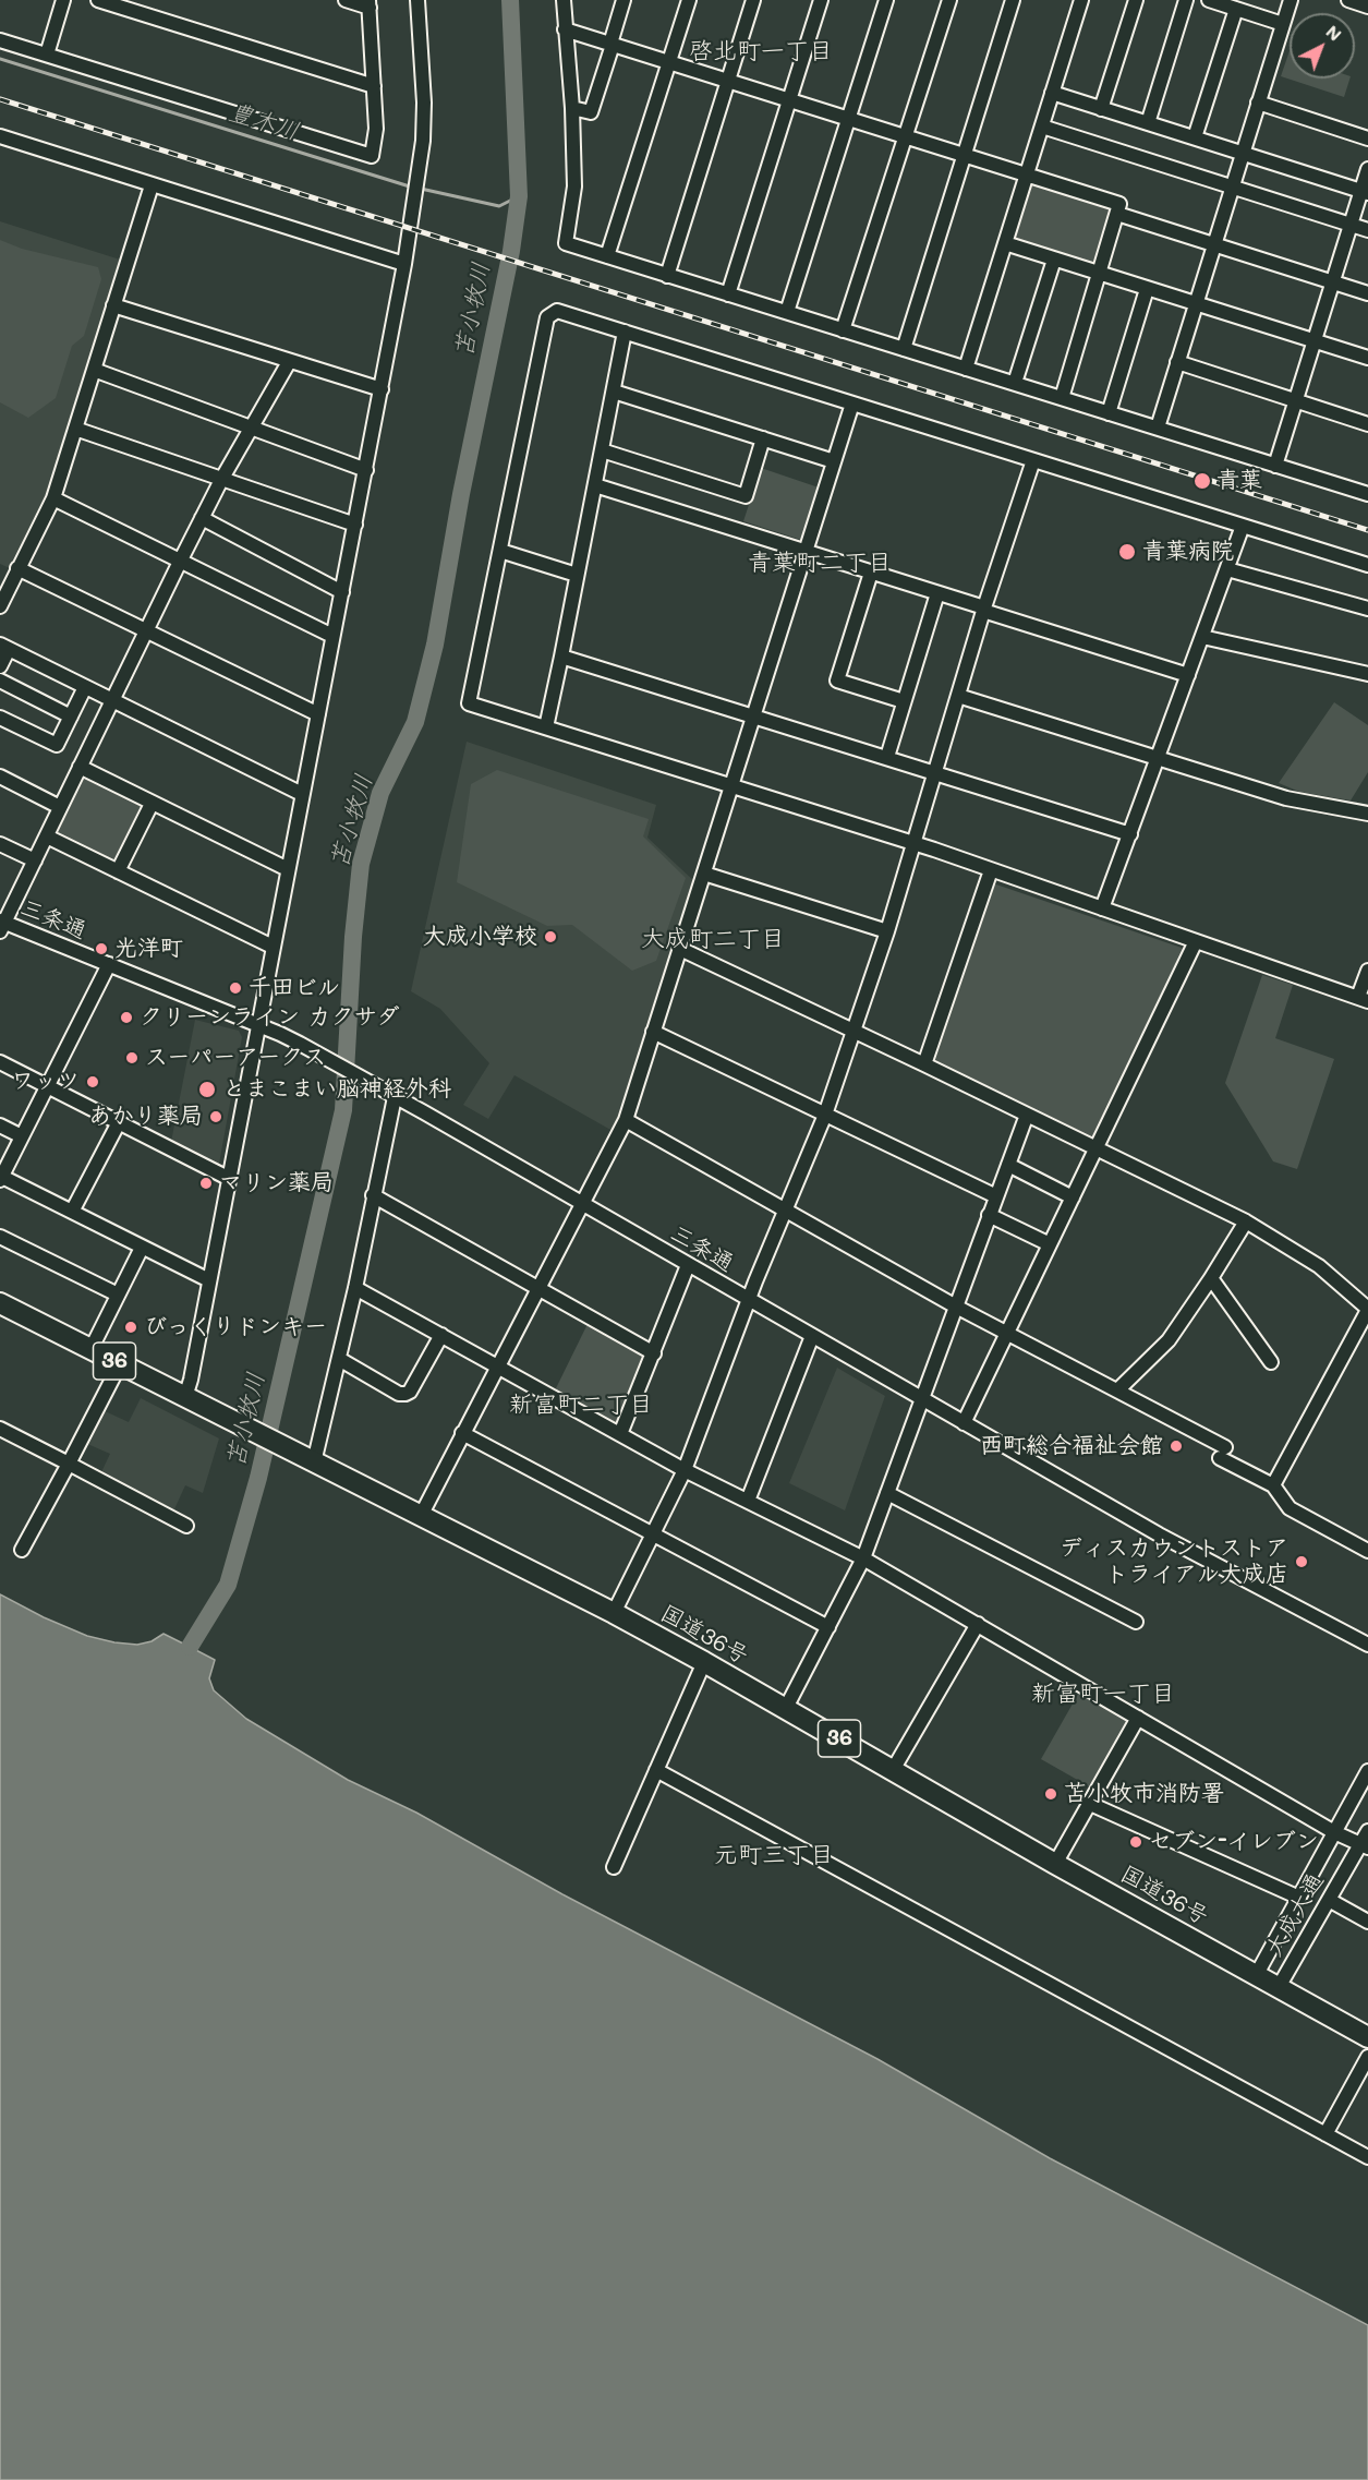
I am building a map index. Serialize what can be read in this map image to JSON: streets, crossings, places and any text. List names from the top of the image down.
{
  "streets": {
    "highway": ["36", "国道36号"],
    "street": ["三条通", "大成大通"]
  },
  "crossings": [
    ["国道36号", "大成大通"]
  ],
  "districts": [
    "啓北町一丁目",
    "青葉町二丁目",
    "大成町二丁目",
    "新富町二丁目",
    "新富町一丁目",
    "元町三丁目"
  ],
  "water": ["豊木川", "苫小牧川"],
  "places": [
    "青葉",
    "青葉病院",
    "大成小学校",
    "光洋町",
    "千田ビル",
    "クリーンライン カクサダ",
    "スーパーアークス",
    "ワッツ",
    "とまこまい脳神経外科",
    "あかり薬局",
    "マリン薬局",
    "びっくりドンキー",
    "西町総合福祉会館",
    "ディスカウントストア トライアル大成店",
    "苫小牧市消防署",
    "セブン-イレブン"
  ],
  "north": "top right"
}
